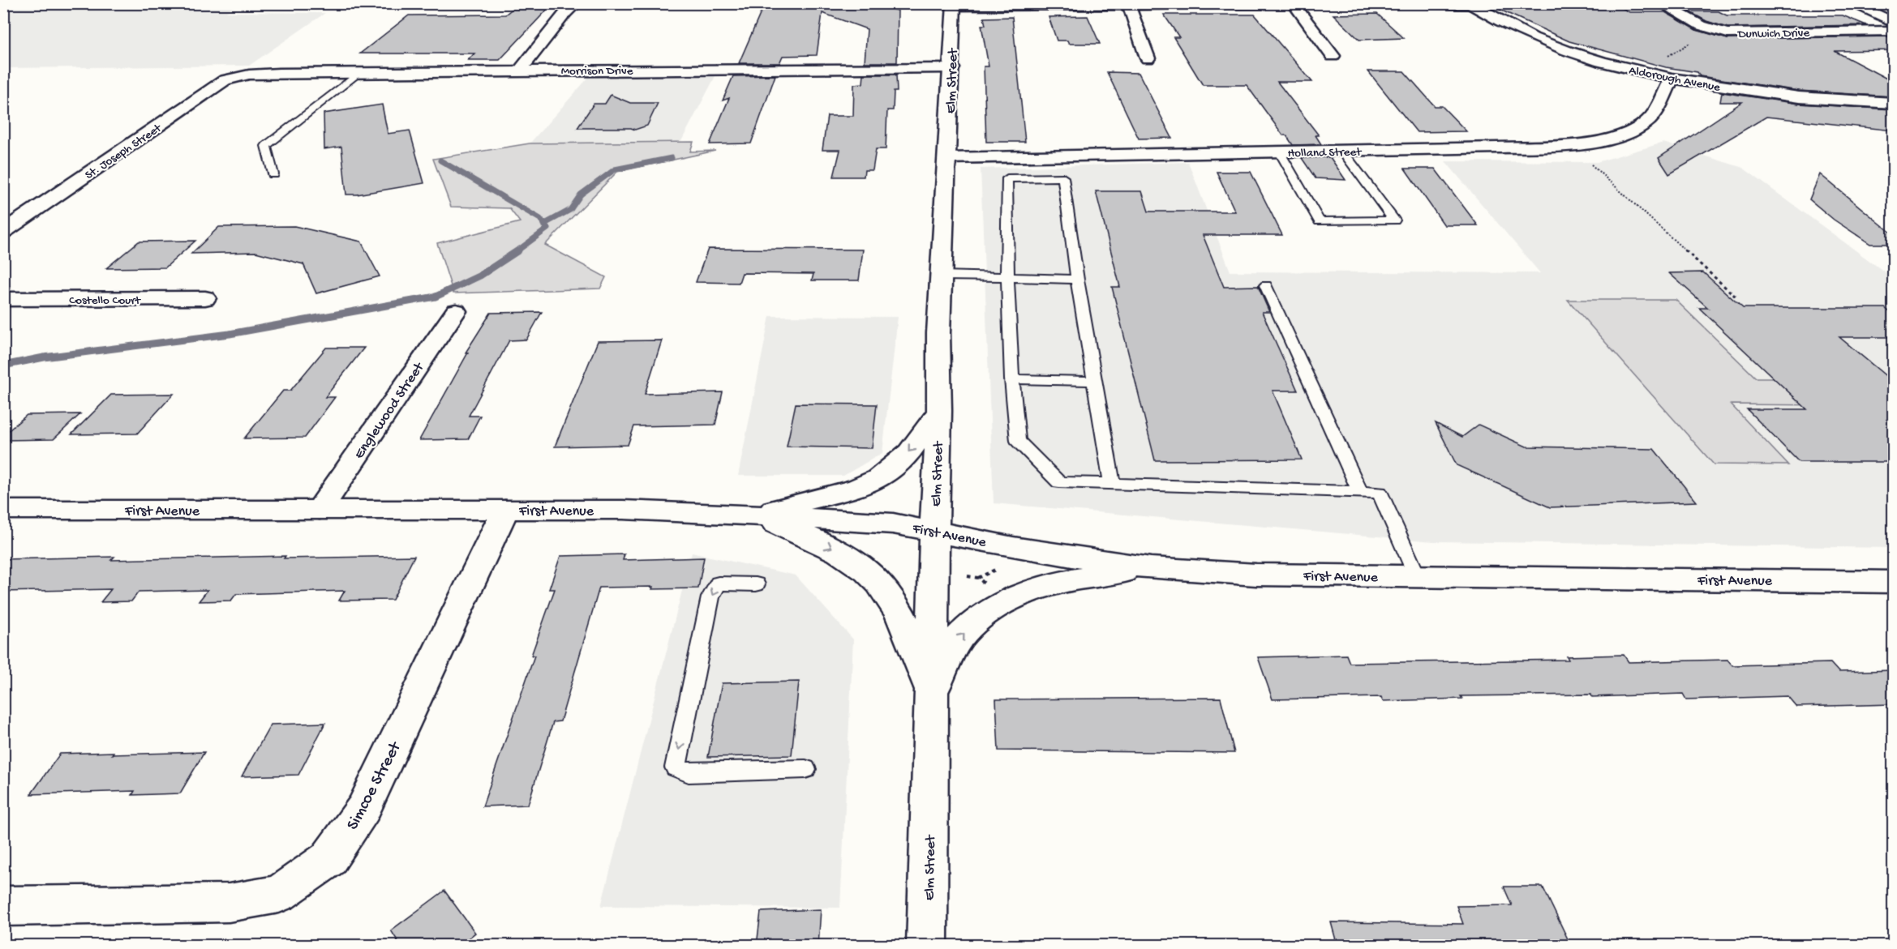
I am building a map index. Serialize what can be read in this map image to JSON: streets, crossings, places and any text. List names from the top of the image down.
{
  "streets": {
    "street": [
      "Dunwich Drive",
      "Morrison Drive",
      "Aldorough Avenue",
      "Elm Street",
      "St. Joseph Street",
      "Holland Street",
      "Costello Court",
      "Englewood Street",
      "First Avenue",
      "Simcoe Street"
    ]
  },
  "crossings": [
    ["Morrison Drive", "Elm Street"],
    ["Morrison Drive", "St. Joseph Street"],
    ["Aldorough Avenue", "Holland Street"],
    ["Elm Street", "Holland Street"],
    ["Elm Street", "First Avenue"],
    ["Englewood Street", "First Avenue"],
    ["First Avenue", "Simcoe Street"]
  ]
}
